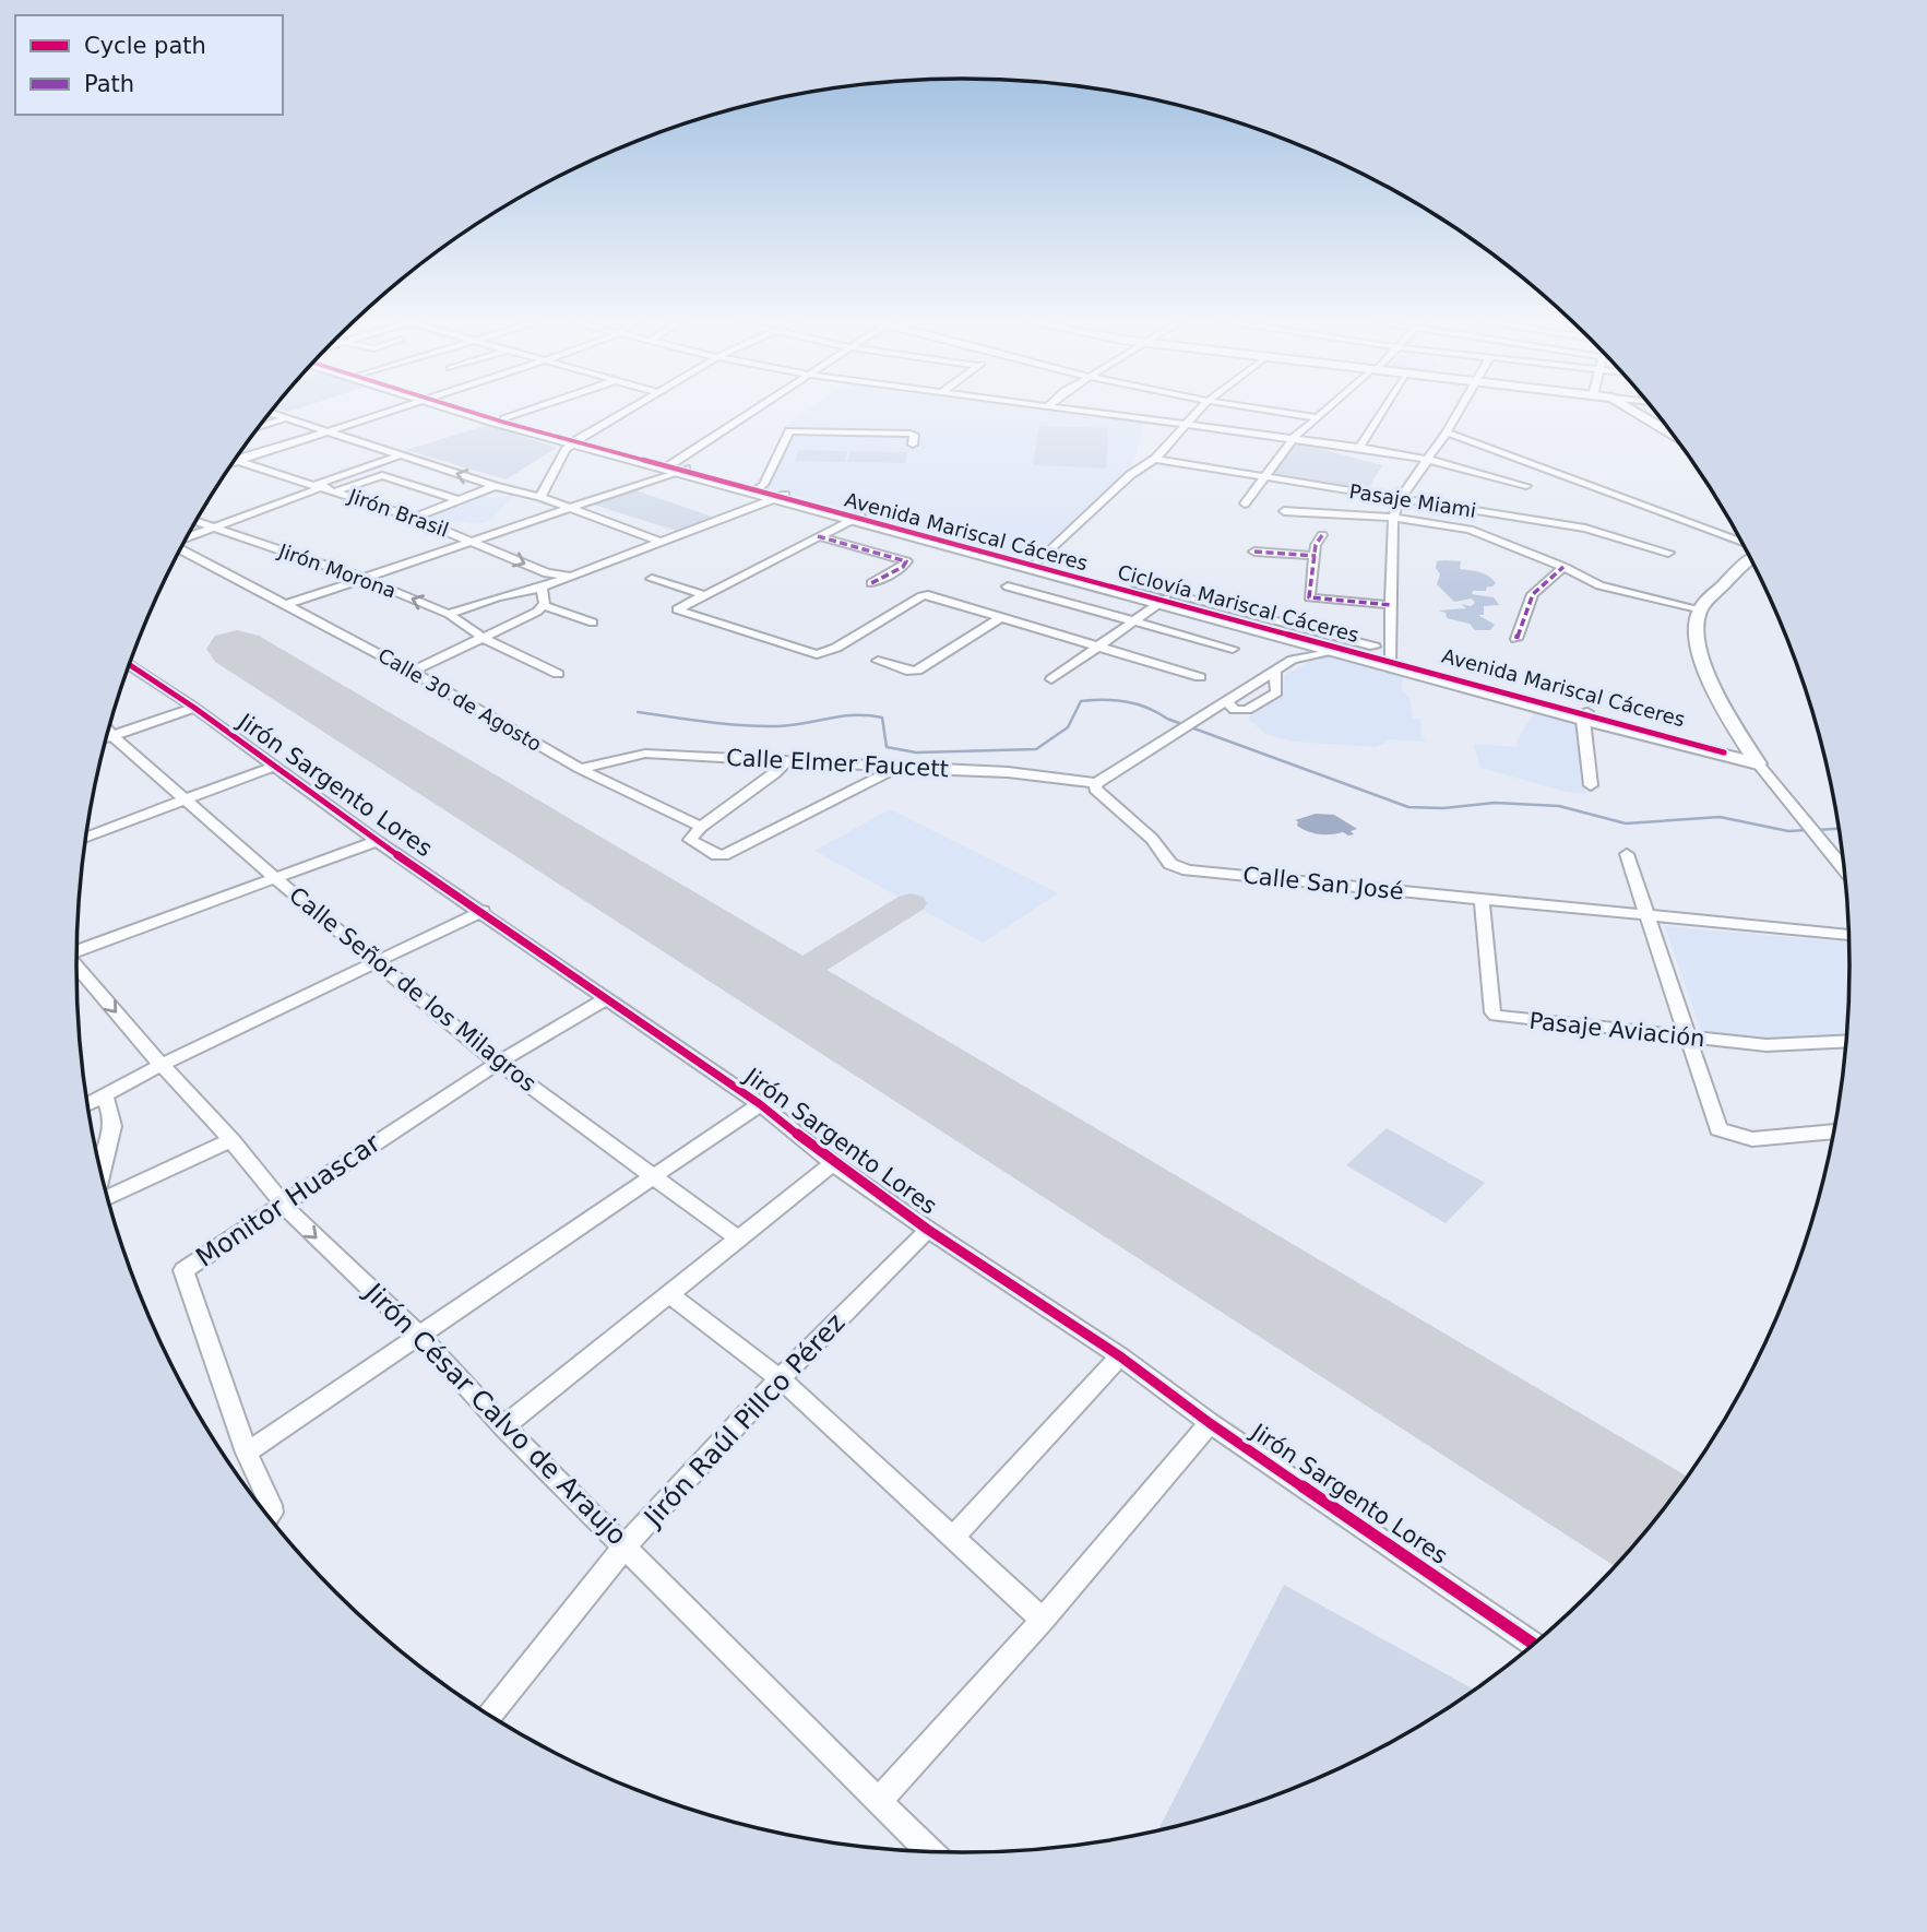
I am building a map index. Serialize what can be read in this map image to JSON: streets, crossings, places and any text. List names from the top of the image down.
{
  "streets": {
    "main road": ["Avenida Mariscal Cáceres"],
    "street": [
      "Pasaje Miami",
      "Jirón Brasil",
      "Jirón Morona",
      "Calle 30 de Agosto",
      "Calle Elmer Faucett",
      "Jirón Sargento Lores",
      "Calle San José",
      "Calle Señor de los Milagros",
      "Pasaje Aviación",
      "Monitor Huascar",
      "Jirón César Calvo de Araujo",
      "Jirón Raúl Pillco Pérez"
    ],
    "cycle path": ["Ciclovía Mariscal Cáceres"]
  },
  "crossings": [
    ["Calle 30 de Agosto", "Calle Elmer Faucett"],
    ["Calle Elmer Faucett", "Calle San José"],
    ["Jirón Sargento Lores", "Monitor Huascar"],
    ["Jirón Sargento Lores", "Jirón Raúl Pillco Pérez"],
    ["Calle San José", "Pasaje Aviación"],
    ["Calle Señor de los Milagros", "Monitor Huascar"],
    ["Monitor Huascar", "Jirón César Calvo de Araujo"],
    ["Jirón César Calvo de Araujo", "Jirón Raúl Pillco Pérez"]
  ],
  "legend": ["Cycle path", "Path"]
}
